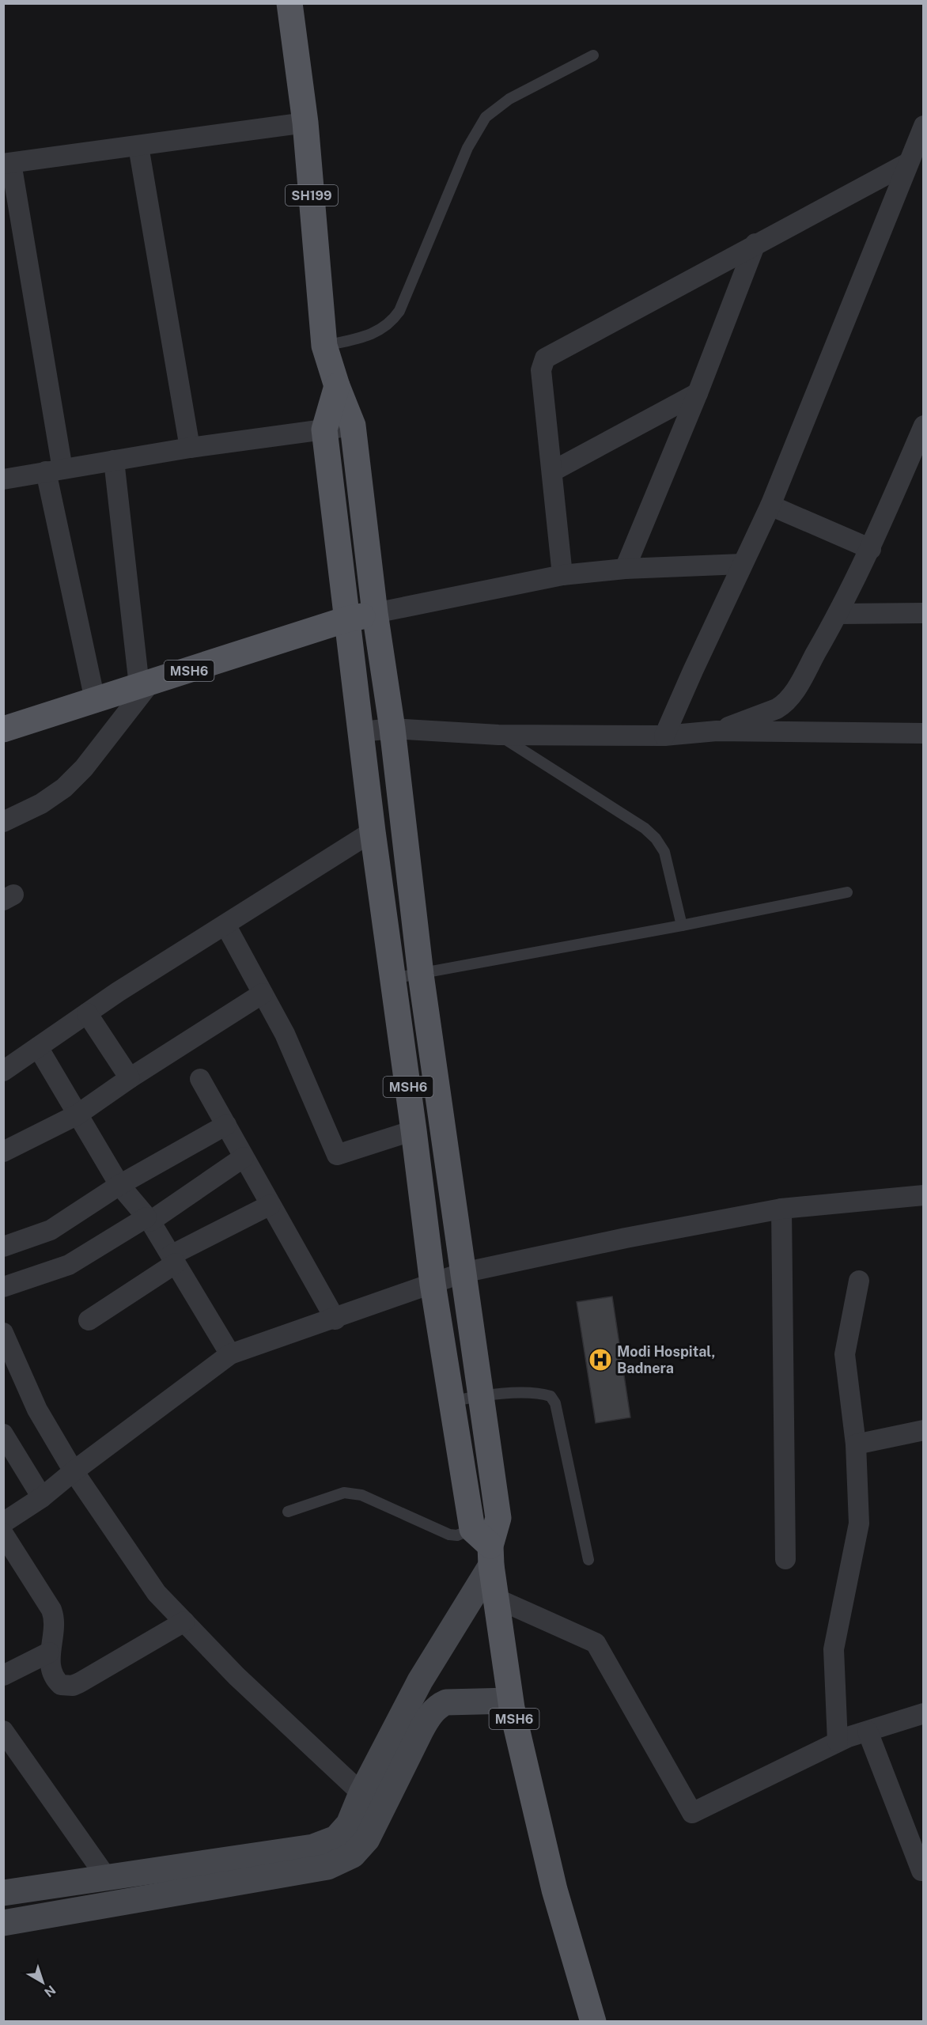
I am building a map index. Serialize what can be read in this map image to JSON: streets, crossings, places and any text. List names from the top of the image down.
{
  "streets": {
    "main road": ["SH199", "MSH6"]
  },
  "crossings": [
    ["SH199", "MSH6"]
  ],
  "places": {
    "hospital": ["Modi Hospital, Badnera"]
  },
  "north": "bottom right"
}
